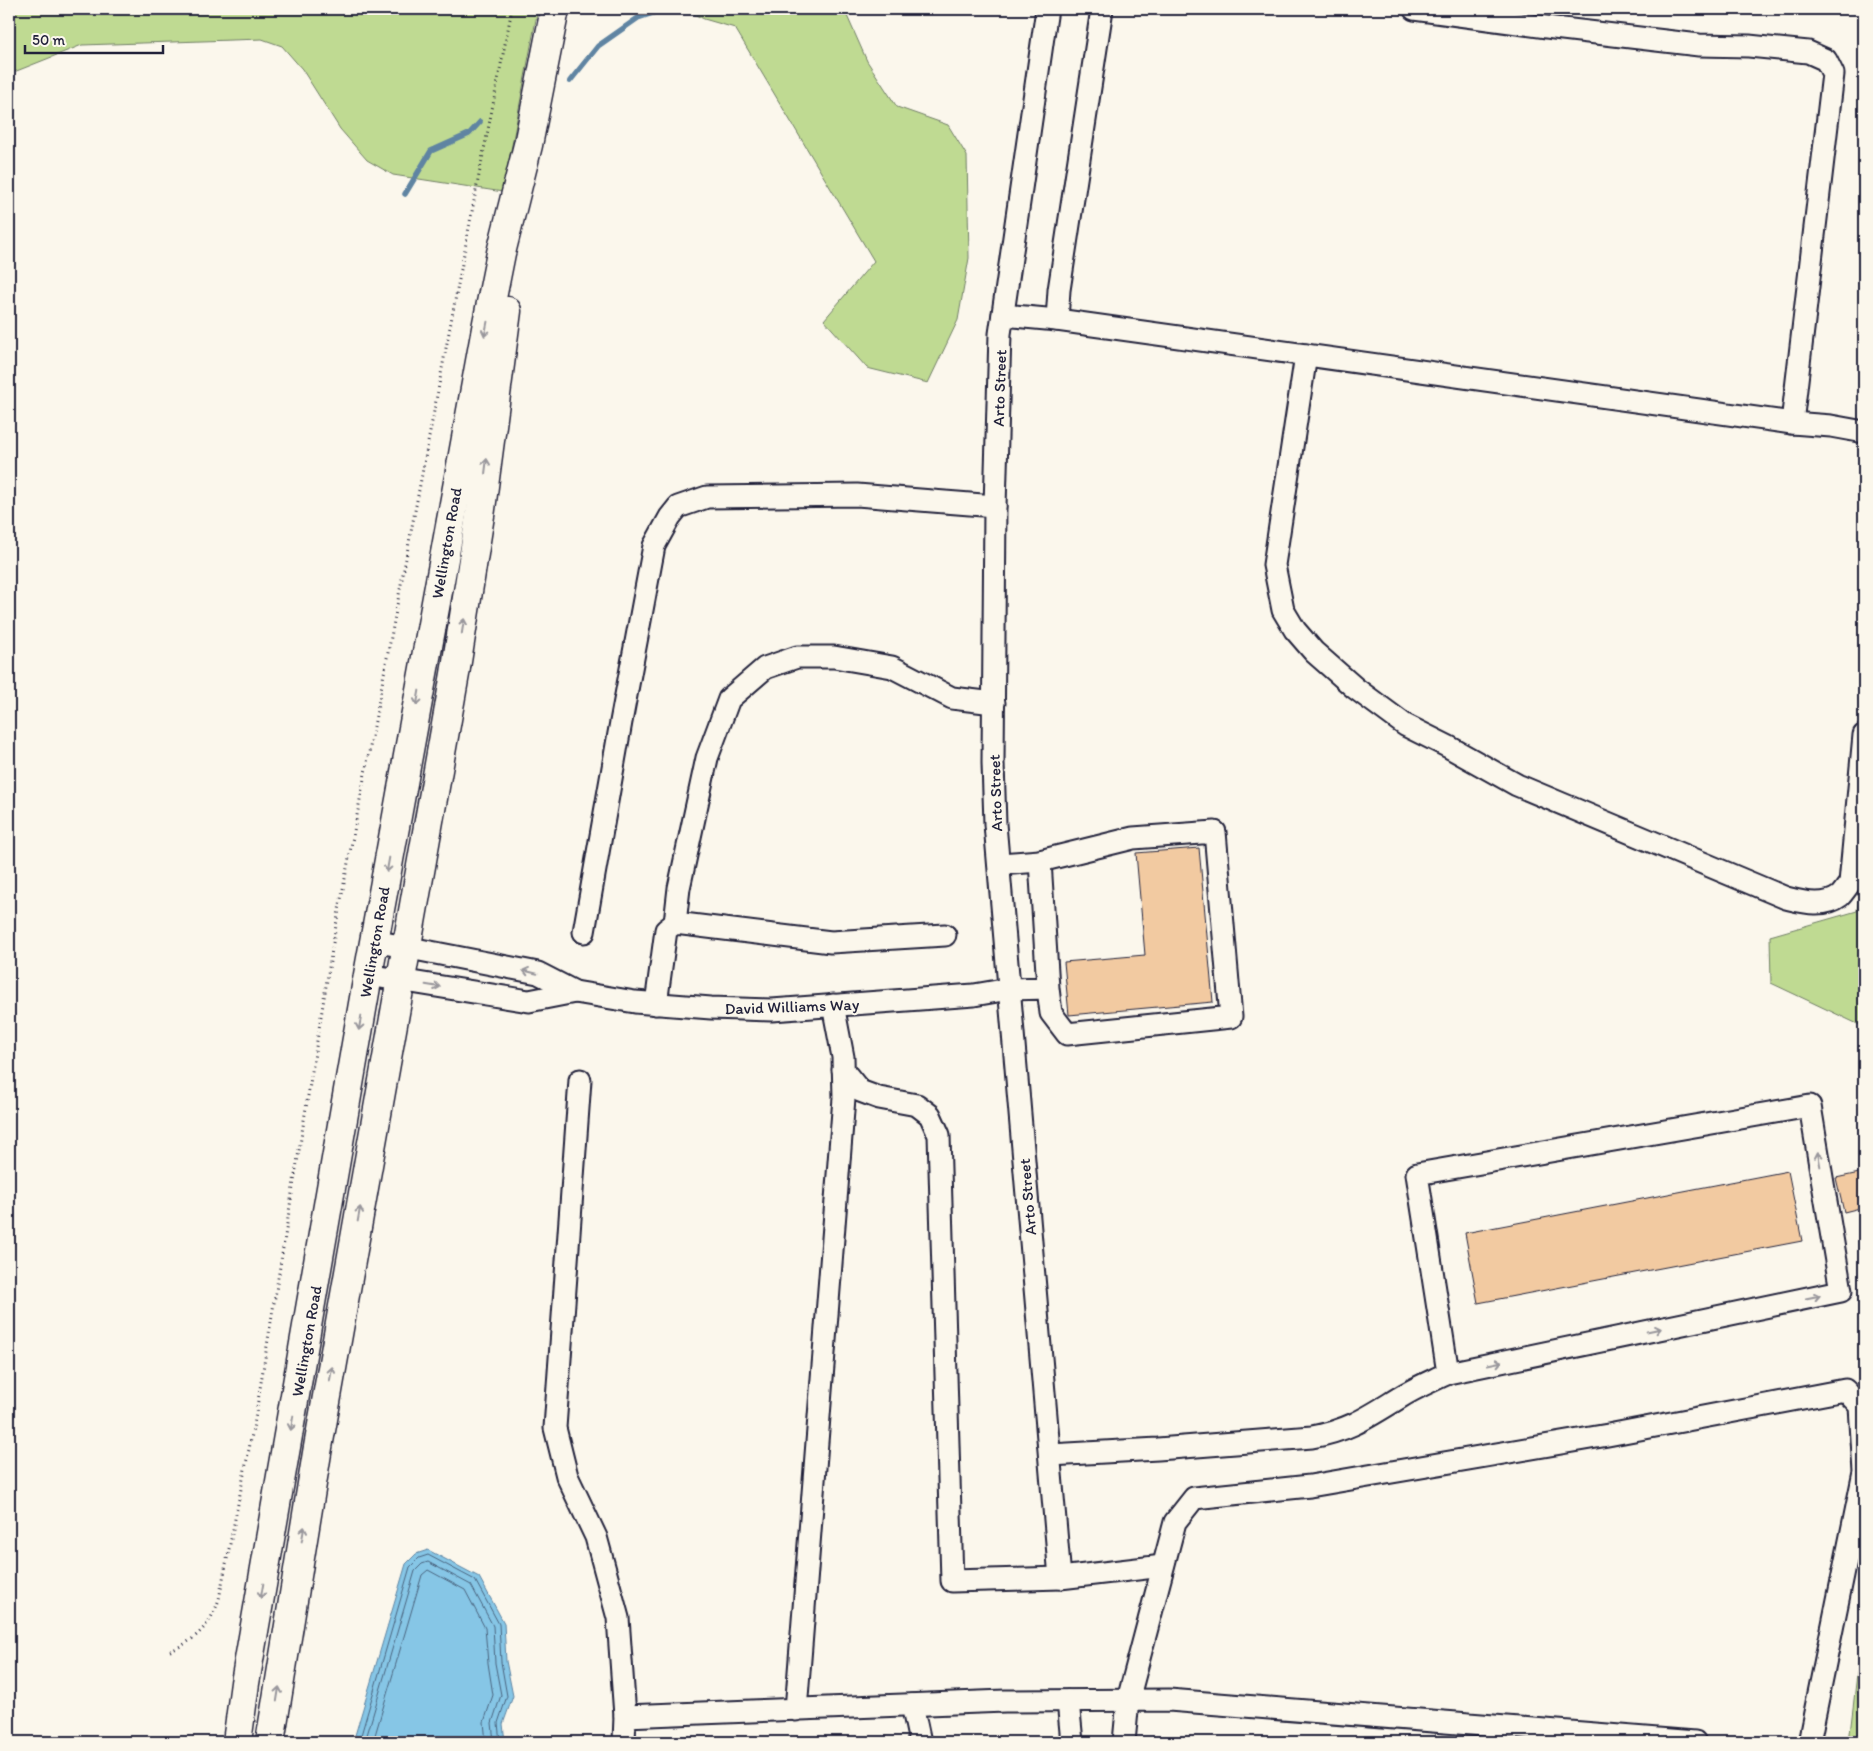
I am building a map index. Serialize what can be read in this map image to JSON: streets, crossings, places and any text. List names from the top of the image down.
{
  "streets": {
    "main road": ["Wellington Road"],
    "street": ["Arto Street", "David Williams Way"]
  },
  "crossings": [
    ["Arto Street", "David Williams Way"],
    ["Wellington Road", "David Williams Way"]
  ],
  "scale_bar": "50 m"
}
